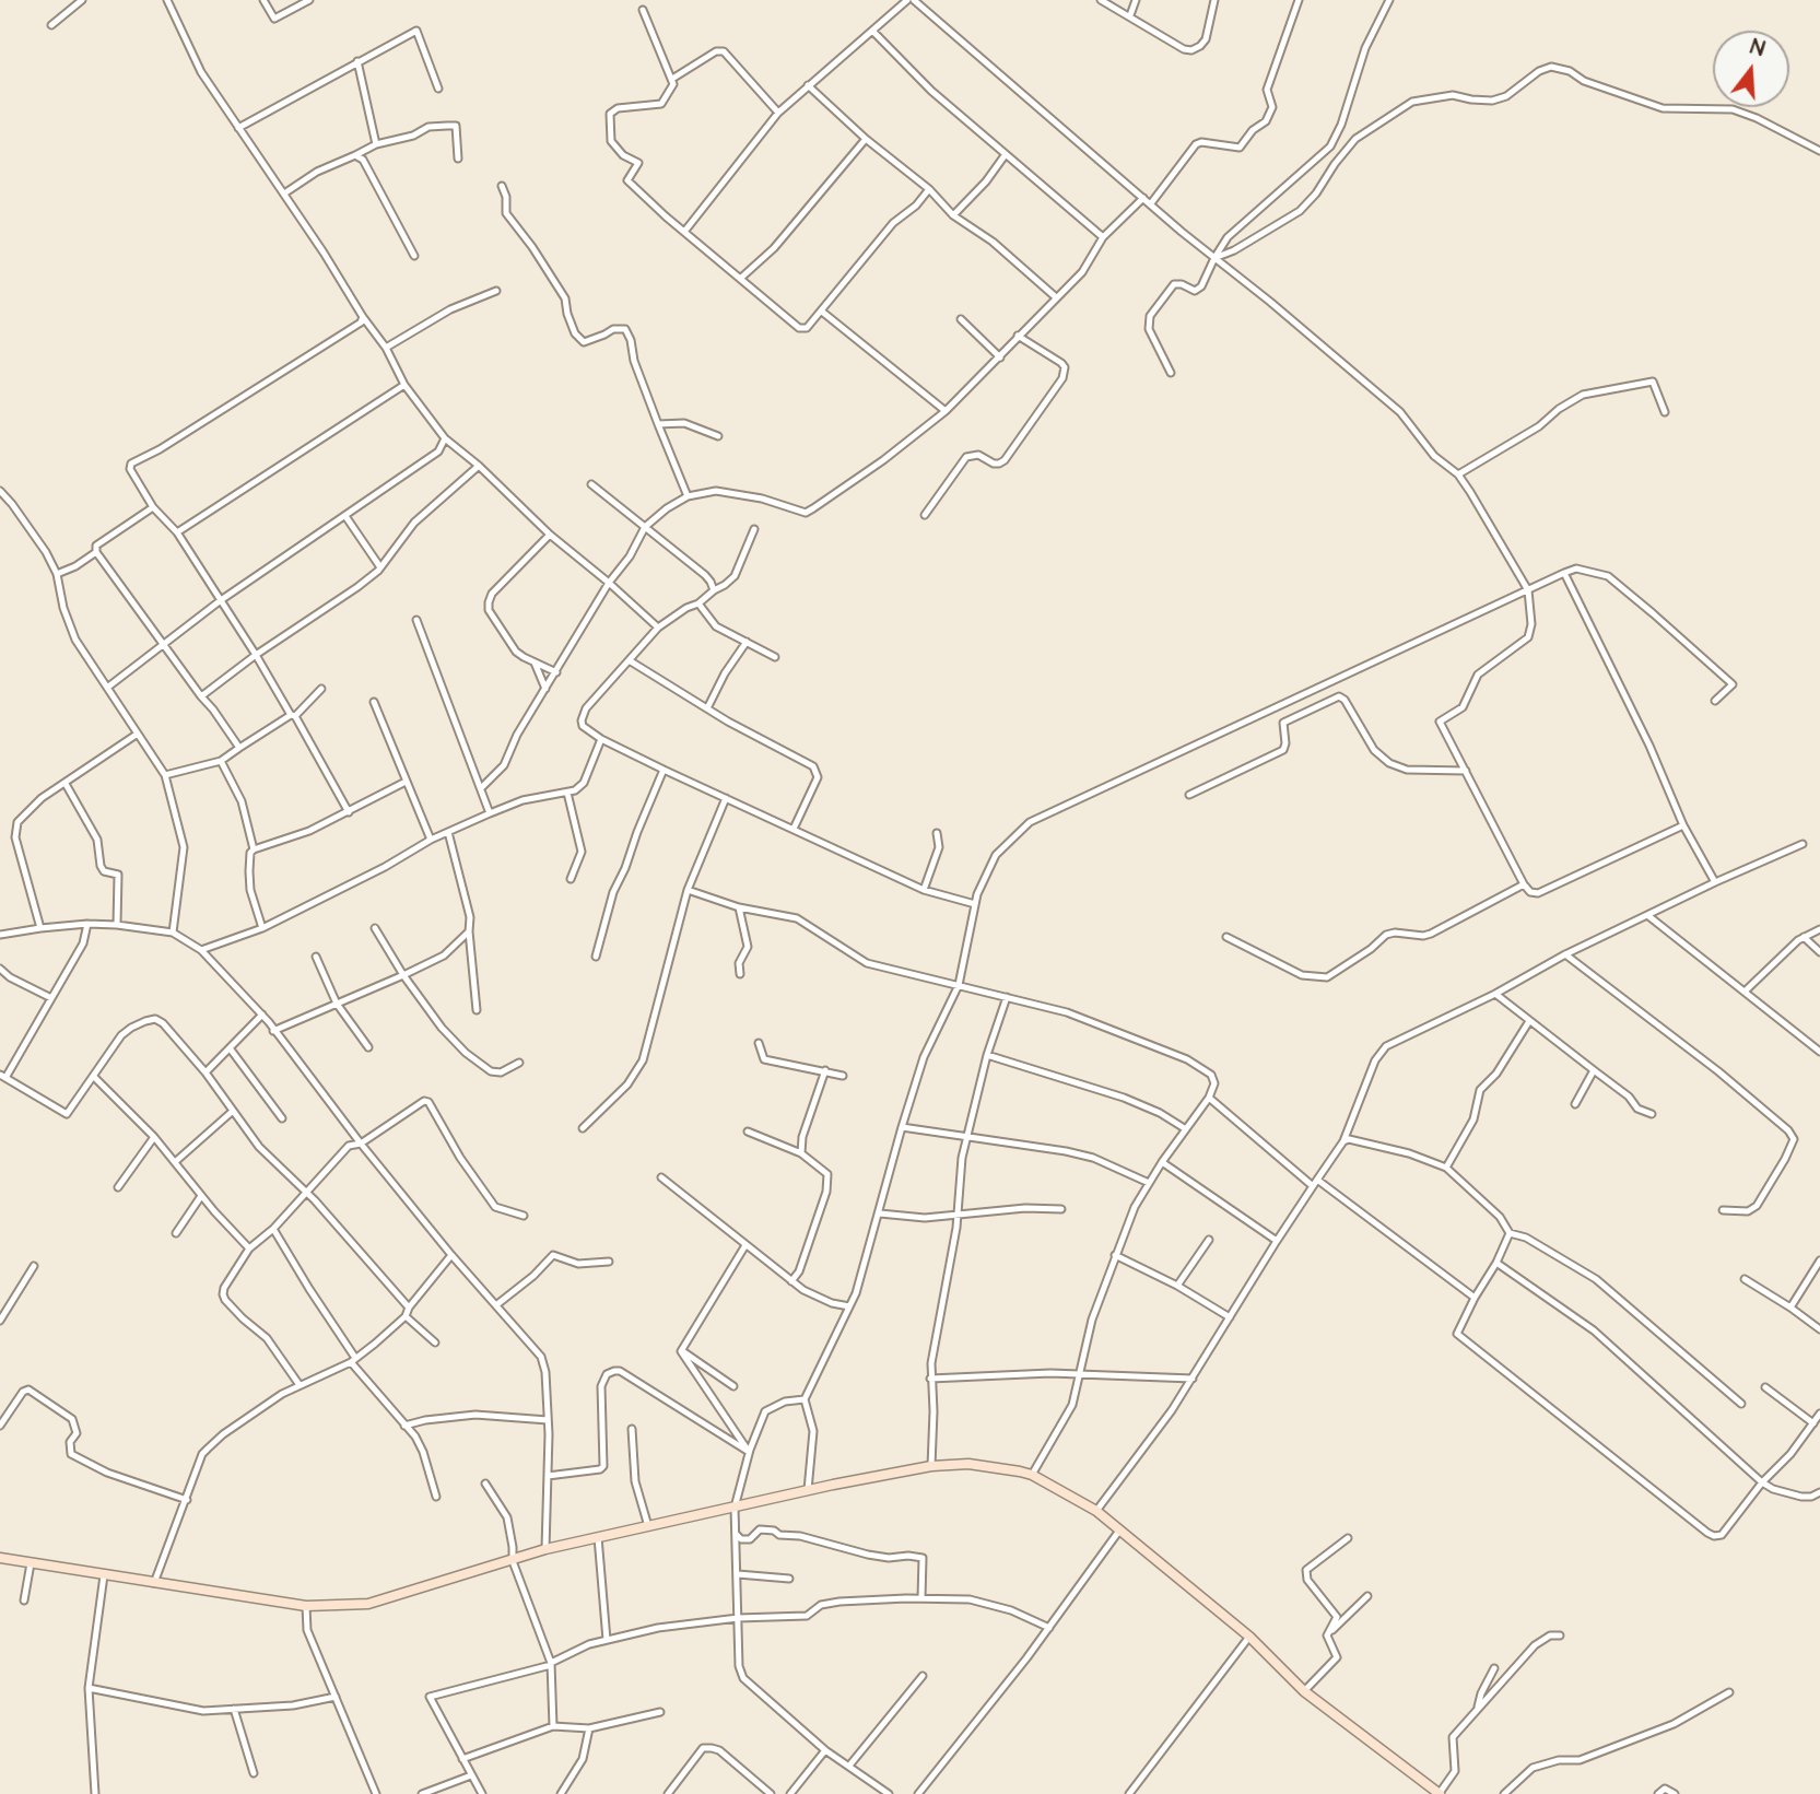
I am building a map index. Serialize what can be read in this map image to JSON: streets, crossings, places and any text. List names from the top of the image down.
{
  "north": "top"
}
